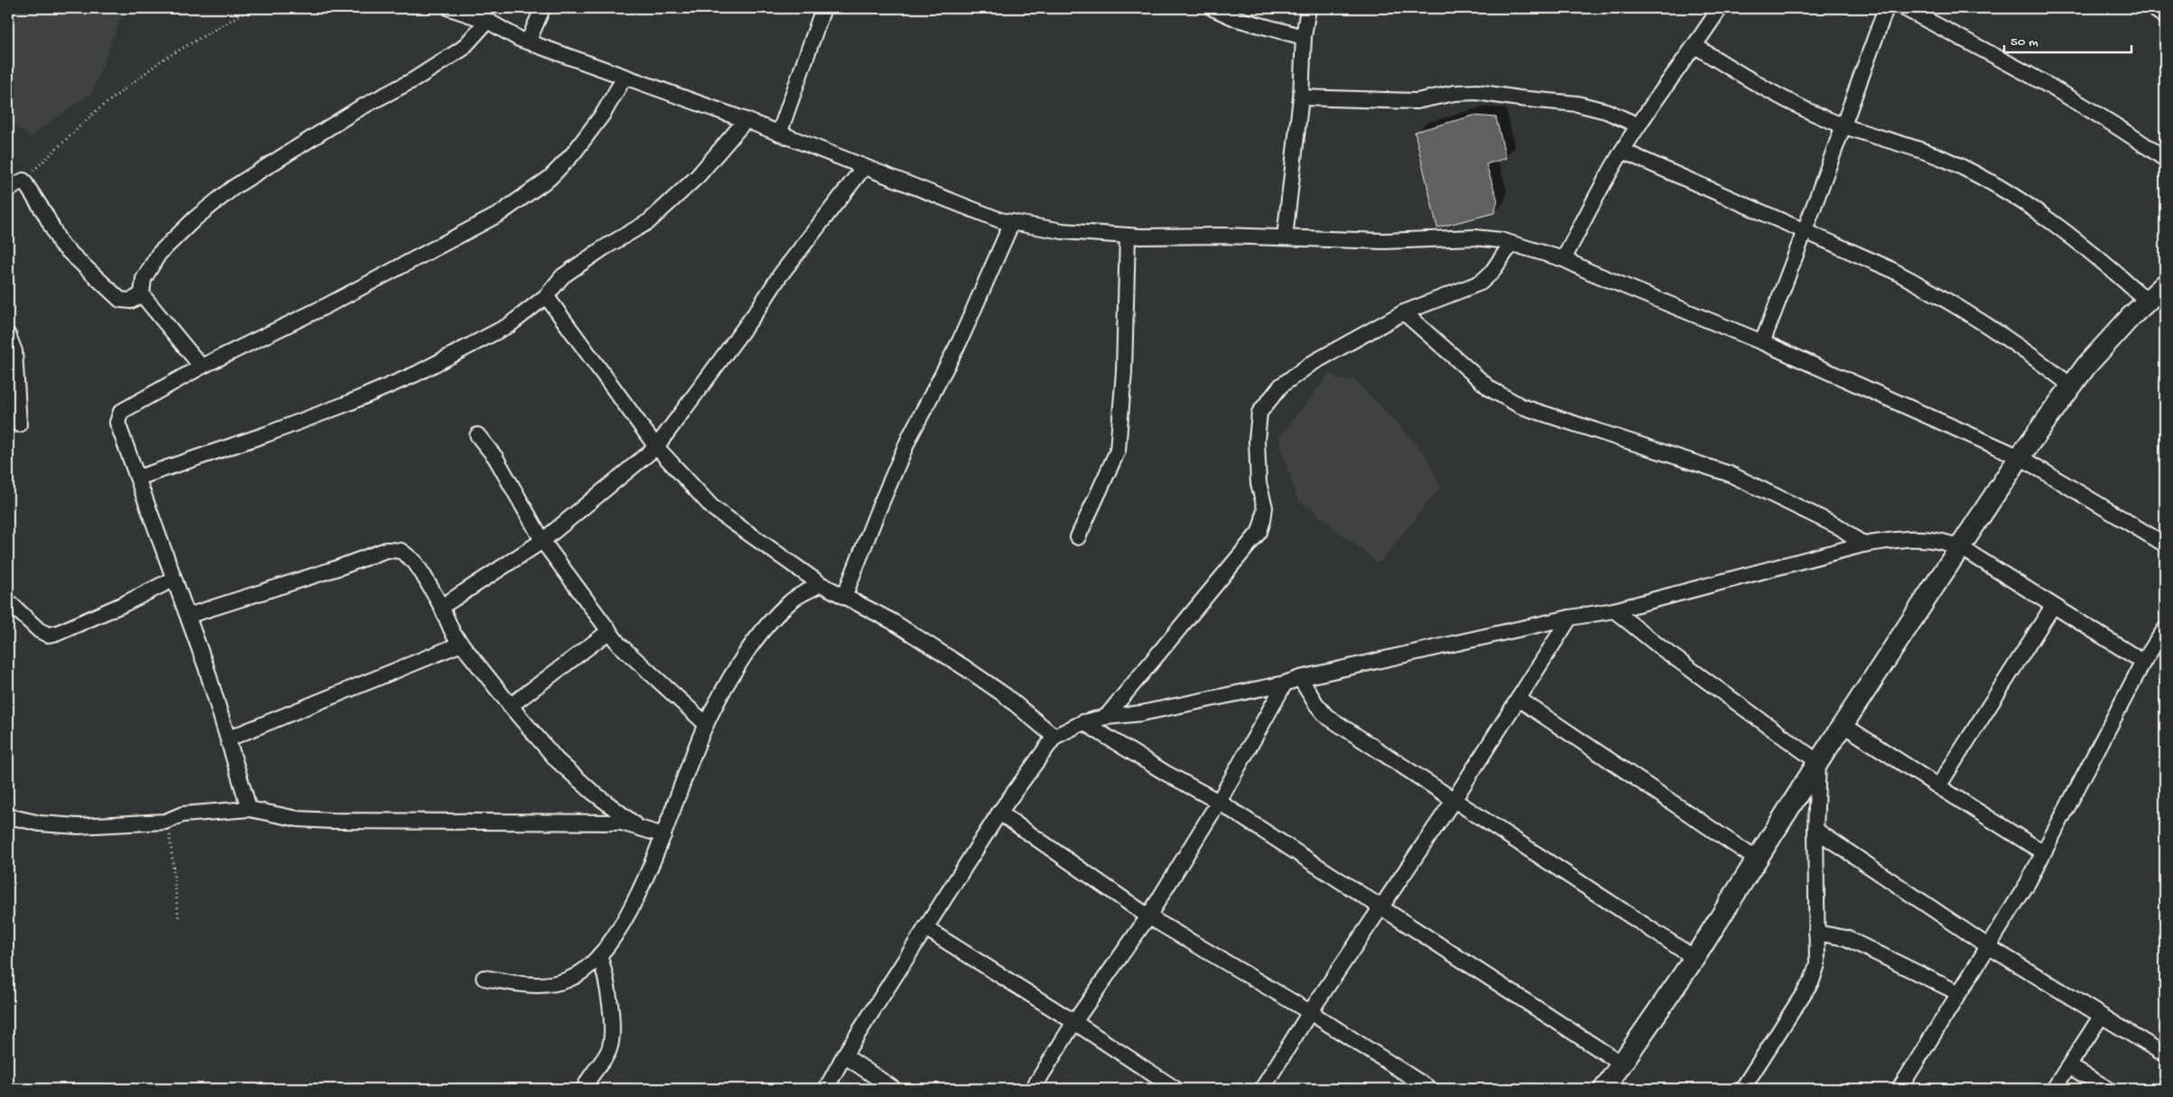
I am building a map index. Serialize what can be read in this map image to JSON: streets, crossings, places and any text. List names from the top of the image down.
{
  "scale_bar": "50 m"
}
